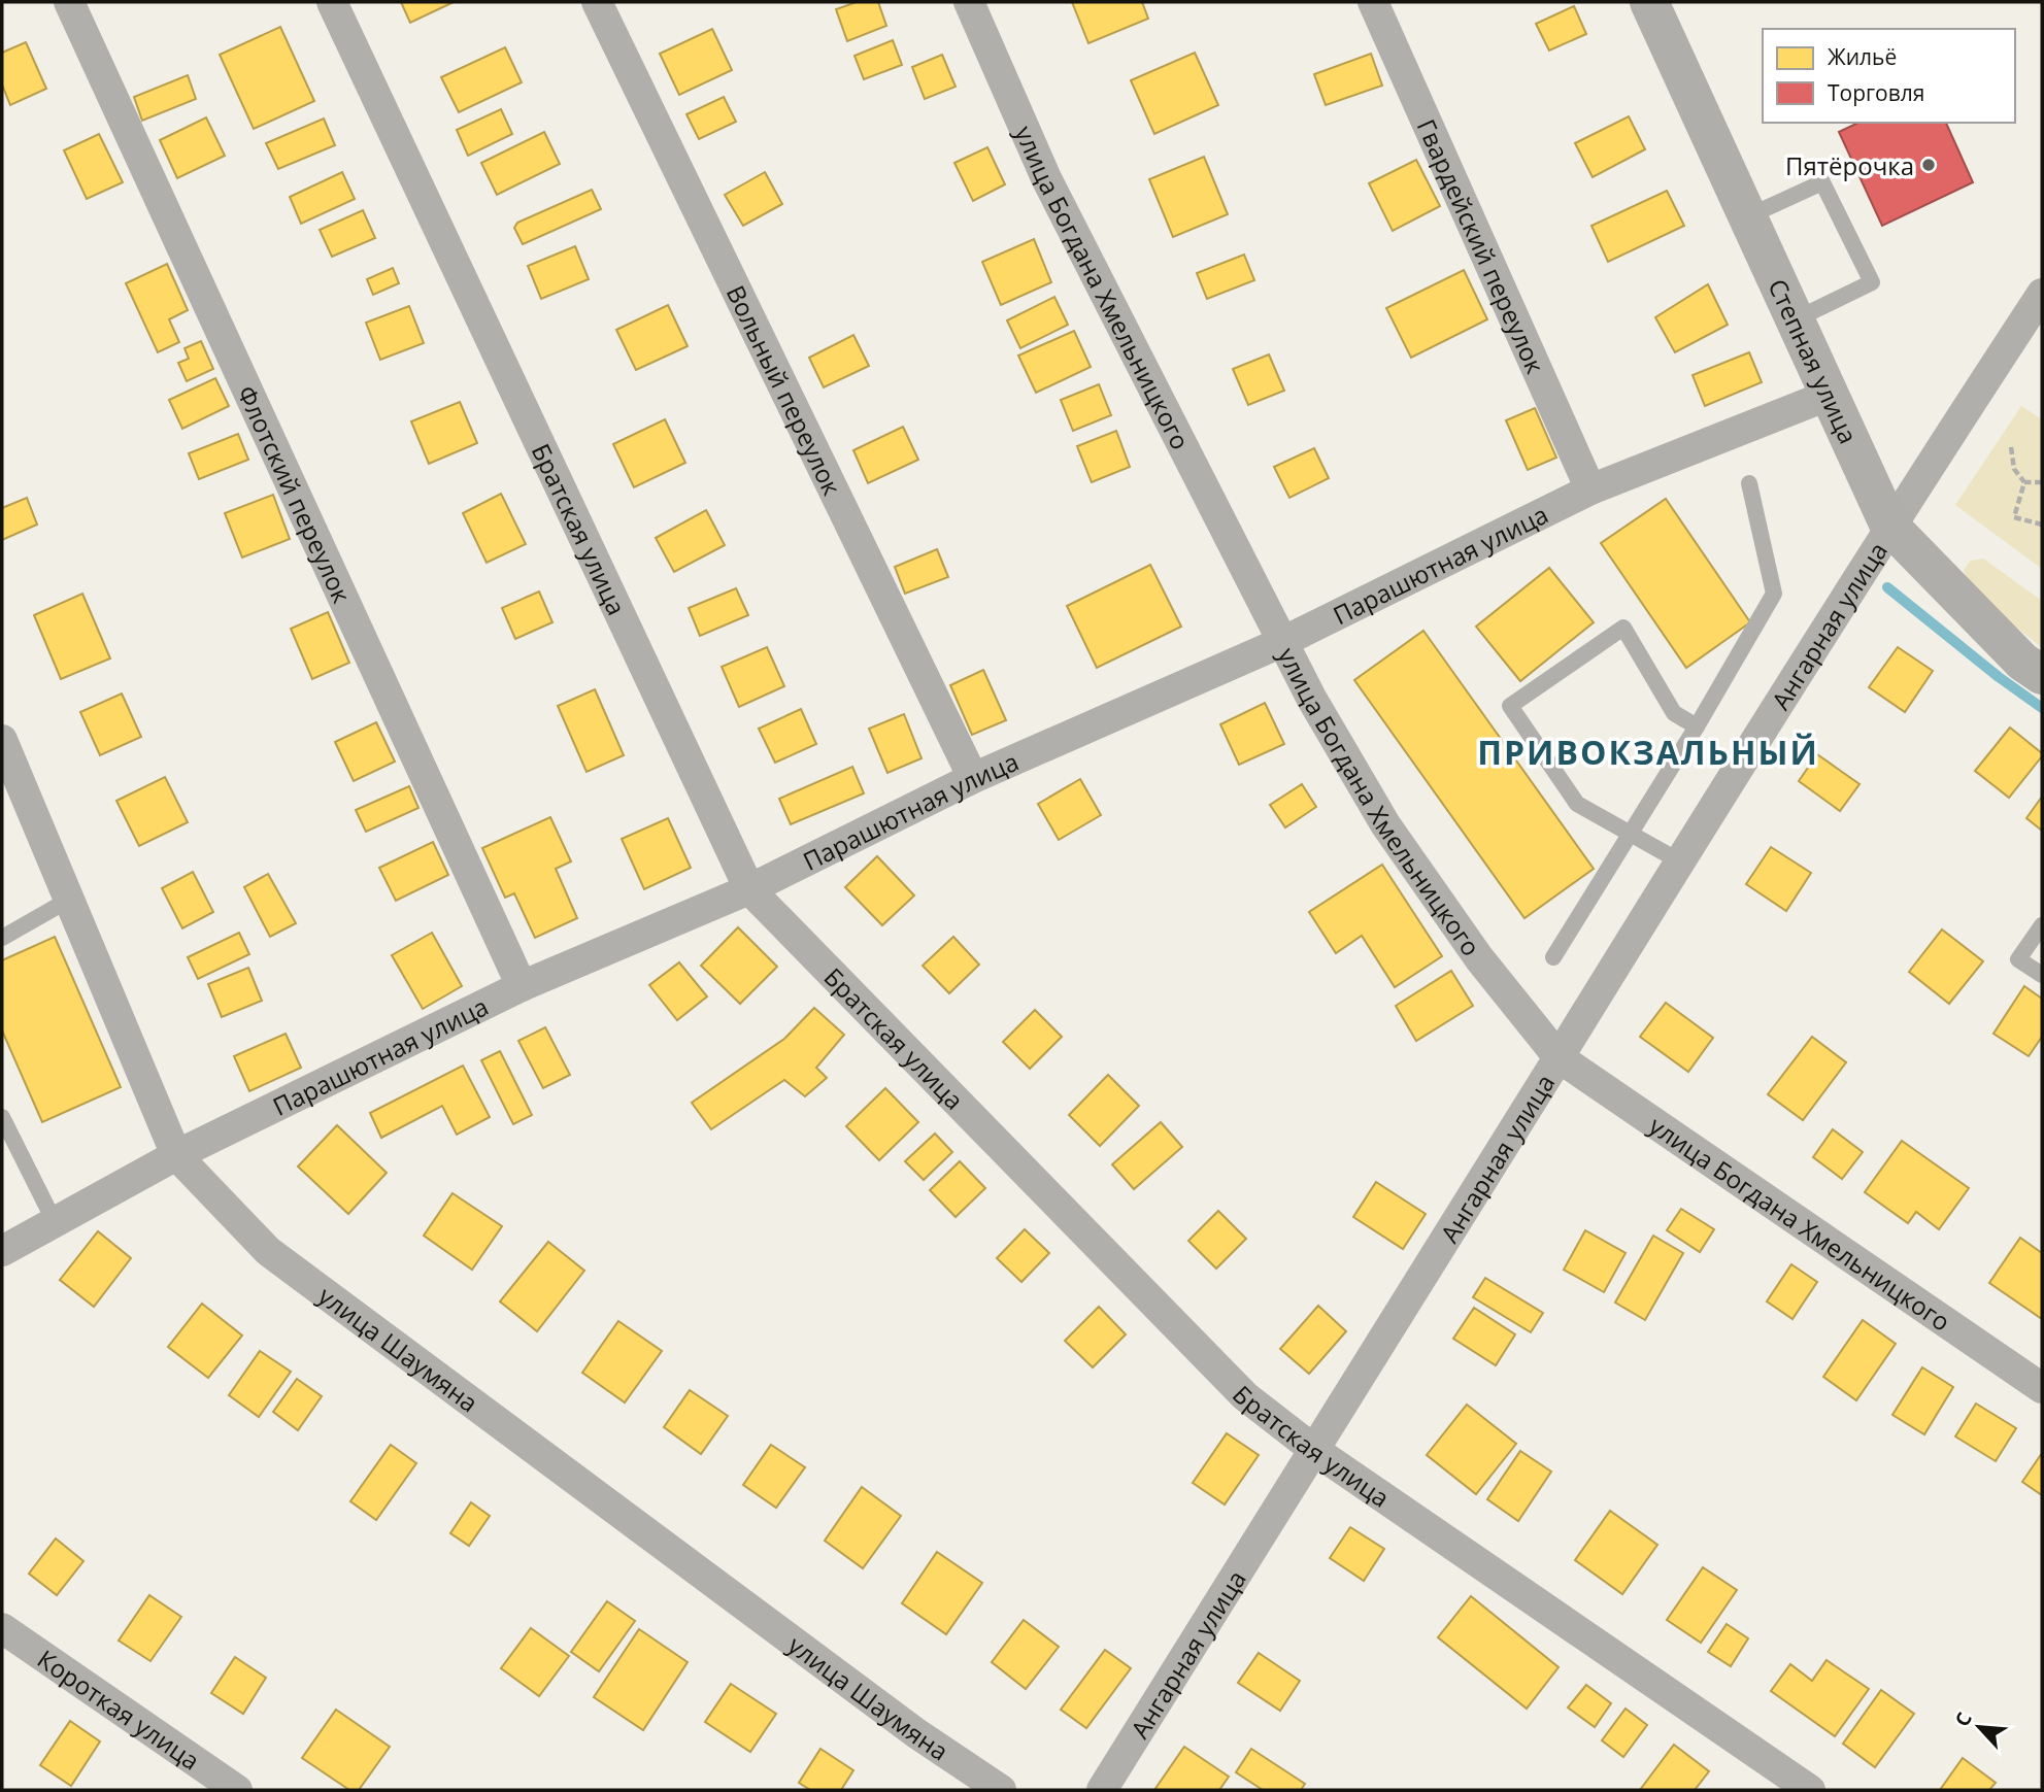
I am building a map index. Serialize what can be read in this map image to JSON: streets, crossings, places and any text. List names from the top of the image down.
{
  "streets": {
    "street": [
      "Гвардейский переулок",
      "улица Богдана Хмельницкого",
      "Степная улица",
      "Вольный переулок",
      "Флотский переулок",
      "Братская улица",
      "Парашютная улица",
      "Ангарная улица",
      "улица Шаумяна",
      "Короткая улица"
    ]
  },
  "crossings": [
    ["Гвардейский переулок", "Парашютная улица"],
    ["улица Богдана Хмельницкого", "Парашютная улица"],
    ["улица Богдана Хмельницкого", "Ангарная улица"],
    ["Степная улица", "Парашютная улица"],
    ["Степная улица", "Ангарная улица"],
    ["Вольный переулок", "Парашютная улица"],
    ["Флотский переулок", "Парашютная улица"],
    ["Братская улица", "Парашютная улица"],
    ["Братская улица", "Ангарная улица"],
    ["Парашютная улица", "улица Шаумяна"]
  ],
  "districts": ["ПРИВОКЗАЛЬНЫЙ"],
  "places": ["Пятёрочка"],
  "legend": ["Жильё", "Торговля"],
  "north": "top left"
}
